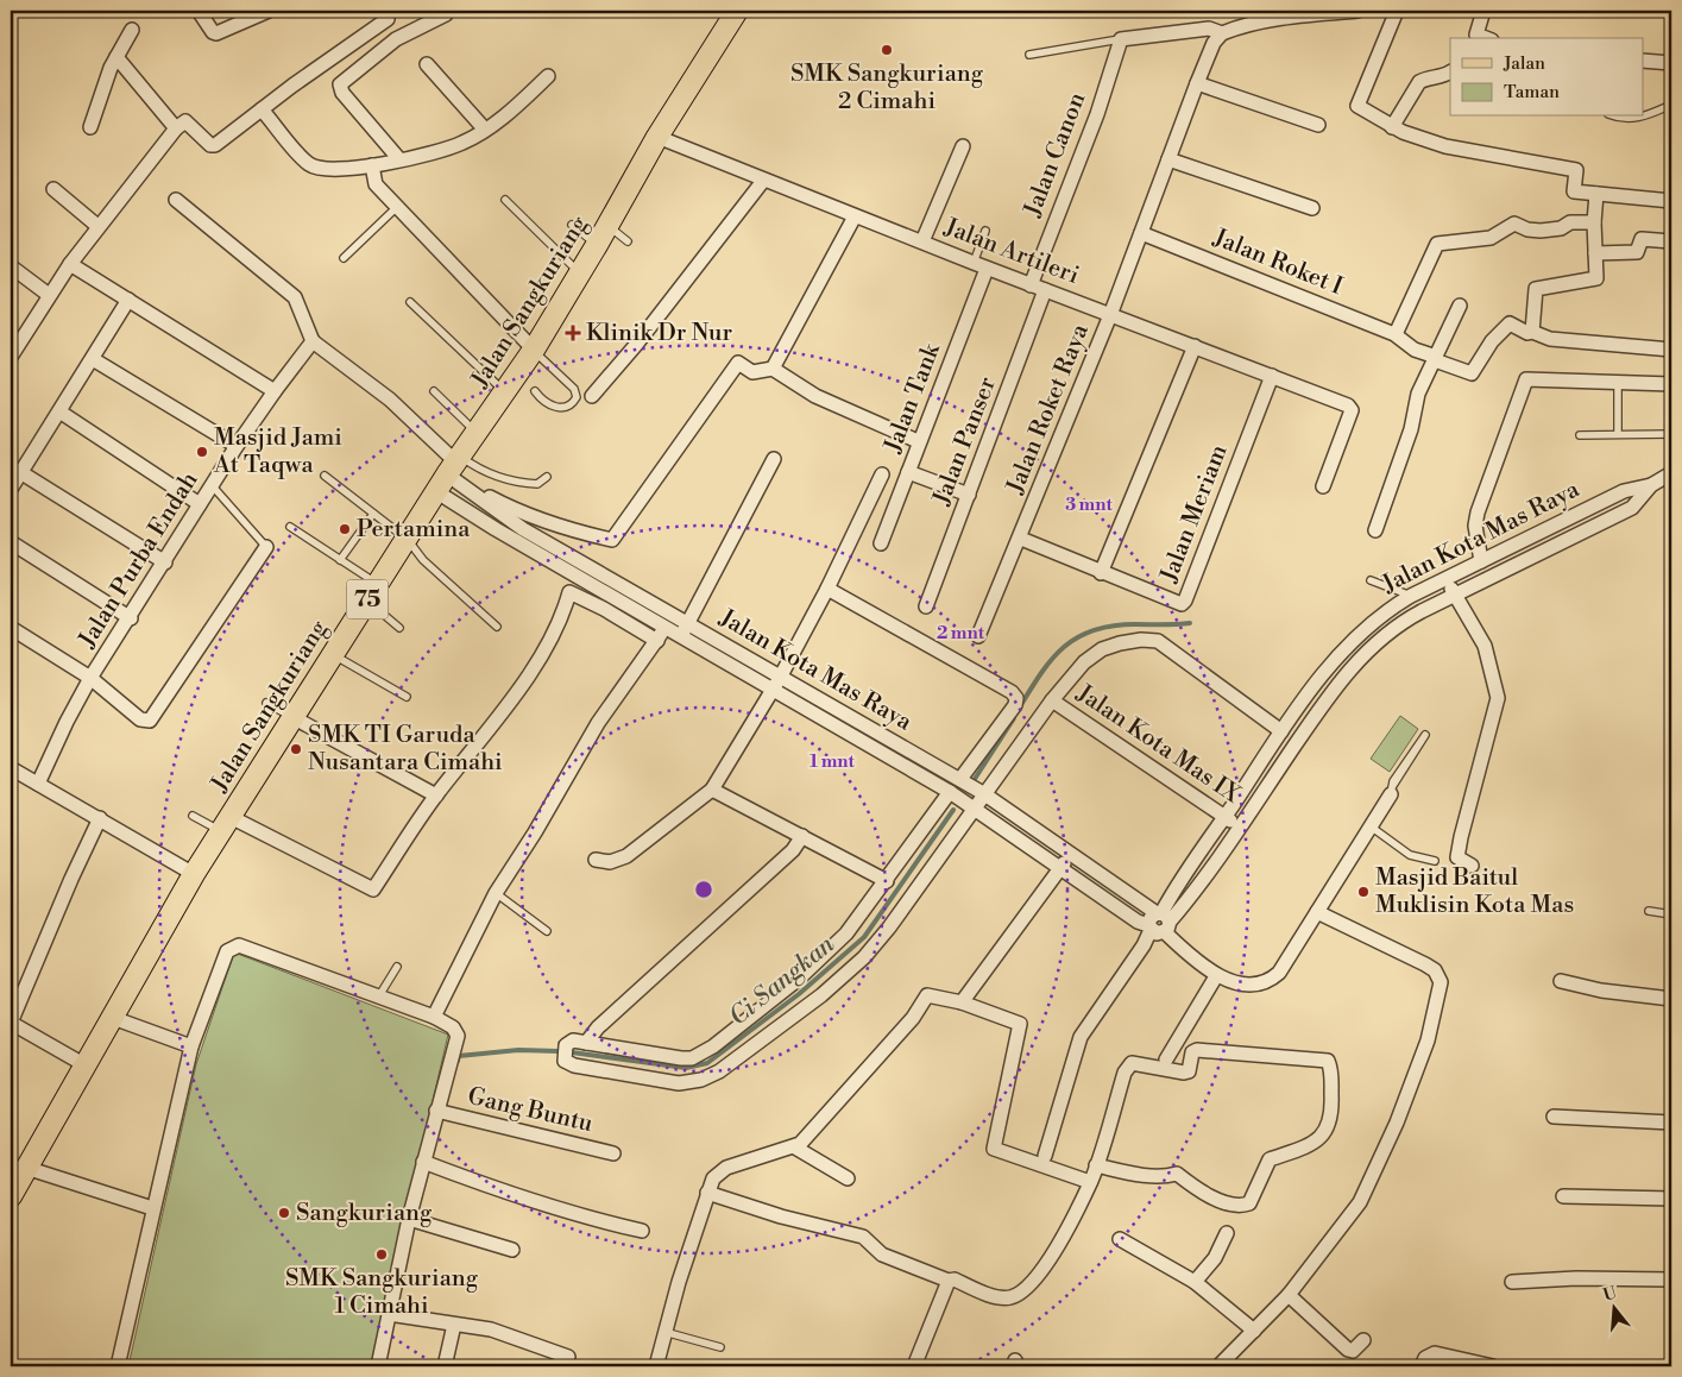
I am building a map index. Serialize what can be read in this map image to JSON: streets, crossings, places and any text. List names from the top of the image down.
{
  "streets": {
    "main road": ["Jalan Sangkuriang", "75"],
    "street": [
      "Jalan Canon",
      "Jalan Artileri",
      "Jalan Roket I",
      "Jalan Tank",
      "Jalan Roket Raya",
      "Jalan Panser",
      "Jalan Meriam",
      "Jalan Kota Mas Raya",
      "Jalan Purba Endah",
      "Jalan Kota Mas IX",
      "Gang Buntu"
    ]
  },
  "crossings": [
    ["Jalan Canon", "Jalan Artileri"],
    ["Jalan Artileri", "Jalan Sangkuriang"],
    ["Jalan Artileri", "Jalan Tank"],
    ["Jalan Artileri", "Jalan Roket Raya"],
    ["Jalan Artileri", "Jalan Panser"],
    ["Jalan Artileri", "Jalan Meriam"],
    ["Jalan Roket I", "Jalan Roket Raya"],
    ["Jalan Sangkuriang", "Jalan Kota Mas Raya"],
    ["Jalan Roket Raya", "Jalan Meriam"],
    ["Jalan Kota Mas Raya", "Jalan Kota Mas IX"]
  ],
  "water": ["Ci Sangkan"],
  "places": {
    "other": [
      "SMK Sangkuriang 2 Cimahi",
      "Masjid Jami At Taqwa",
      "Pertamina",
      "SMK TI Garuda Nusantara Cimahi",
      "Masjid Baitul Muklisin Kota Mas",
      "Sangkuriang",
      "SMK Sangkuriang 1 Cimahi"
    ],
    "health": ["Klinik Dr Nur"]
  },
  "legend": ["Jalan", "Taman"],
  "north": "top",
  "rings": ["3 mnt", "2 mnt", "1 mnt"]
}
